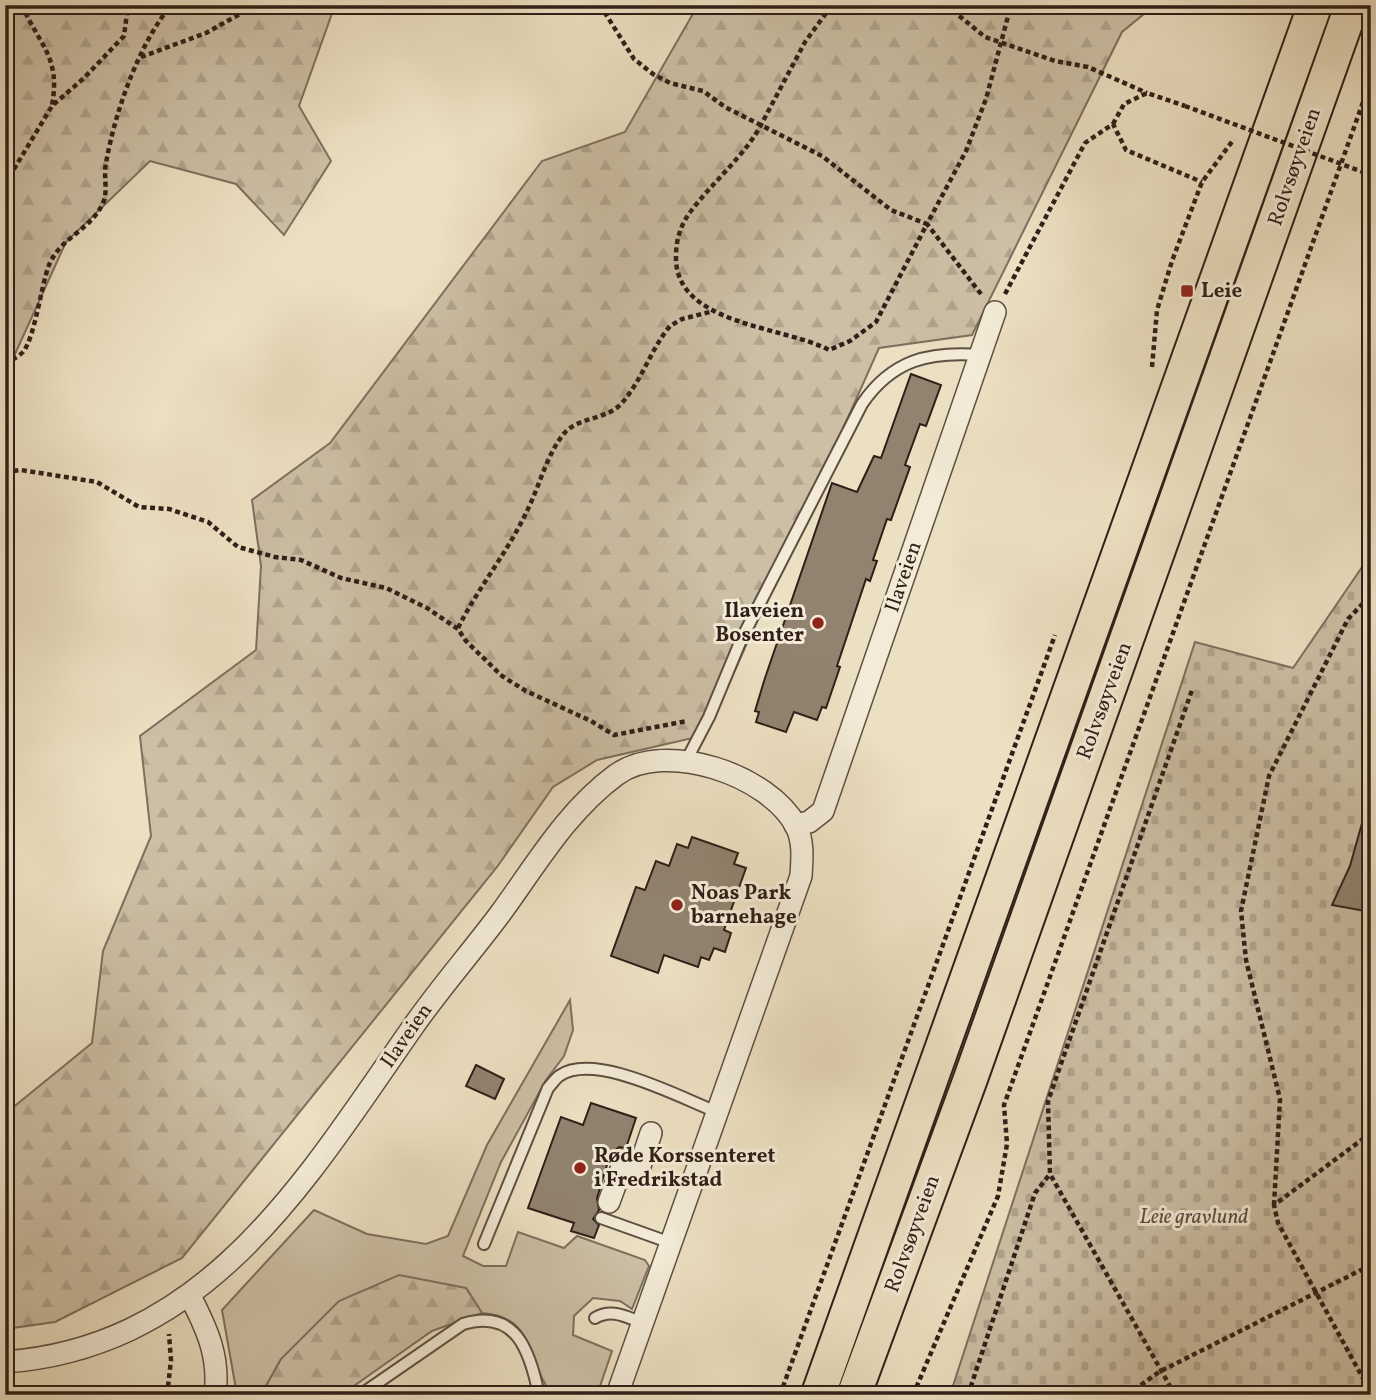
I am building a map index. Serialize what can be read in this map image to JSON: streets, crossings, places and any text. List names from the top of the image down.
{
  "streets": {
    "main road": ["Rolvsøyveien"],
    "street": ["Ilaveien"]
  },
  "parks": ["Leie gravlund"],
  "places": {
    "transit": ["Leie"],
    "other": ["Ilaveien Bosenter", "Noas Park barnehage", "Røde Korssenteret i Fredrikstad"]
  }
}
